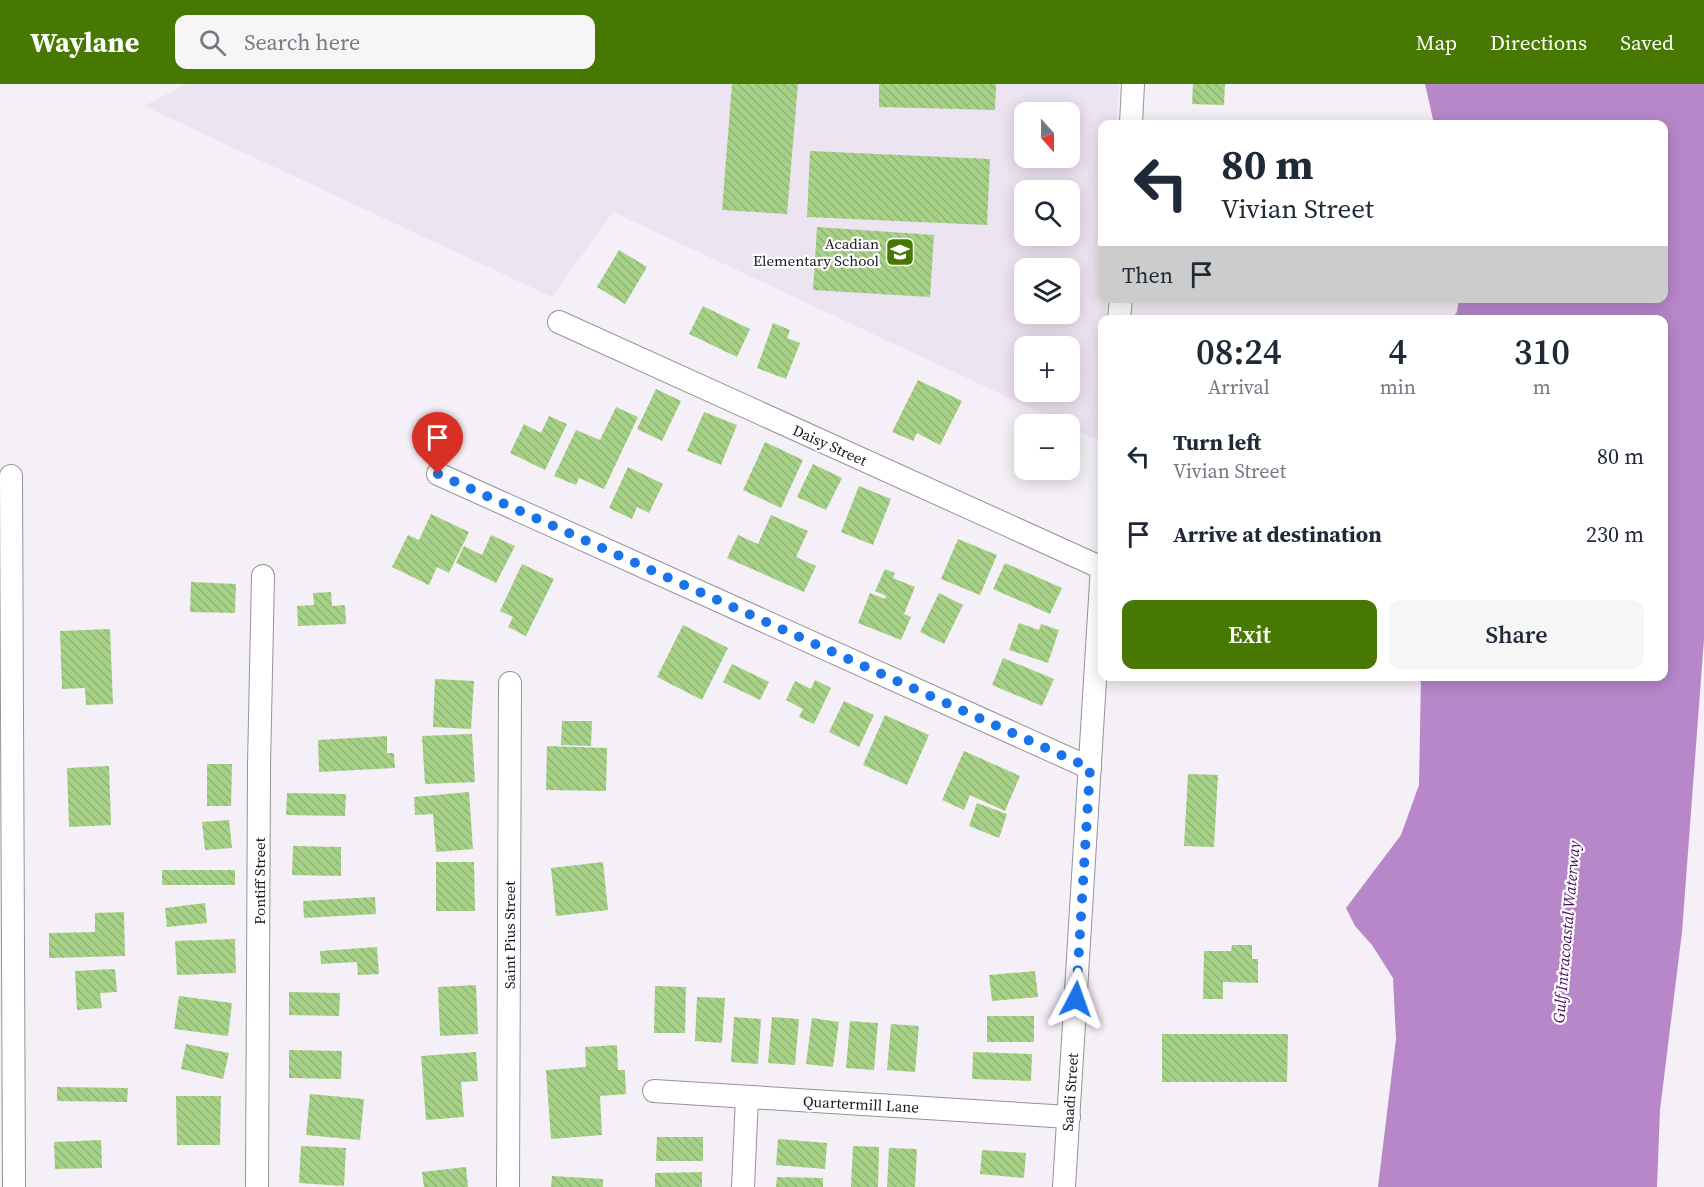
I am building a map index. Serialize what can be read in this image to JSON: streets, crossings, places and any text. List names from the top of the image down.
{
  "streets": {
    "street": [
      "Daisy Street",
      "Pontiff Street",
      "Saint Pius Street",
      "Saadi Street",
      "Quartermill Lane"
    ]
  },
  "crossings": [
    ["Saadi Street", "Quartermill Lane"]
  ],
  "water": ["Gulf Intracoastal Waterway"],
  "places": {
    "school or university": ["Acadian Elementary School"]
  },
  "north": "bottom",
  "page": {
    "header": "Waylane",
    "search": "Search here",
    "nav": ["Map", "Directions", "Saved"],
    "map_buttons": ["+", "−"],
    "turn": ["80 m", "Vivian Street"],
    "then": "Then",
    "eta": [
      "08:24",
      "Arrival",
      "4",
      "min",
      "310",
      "m"
    ],
    "list": [
      {
        "name": "Turn left",
        "note": "Vivian Street",
        "value": "80 m"
      },
      {
        "name": "Arrive at destination",
        "value": "230 m"
      }
    ],
    "buttons": ["Exit", "Share"]
  }
}
